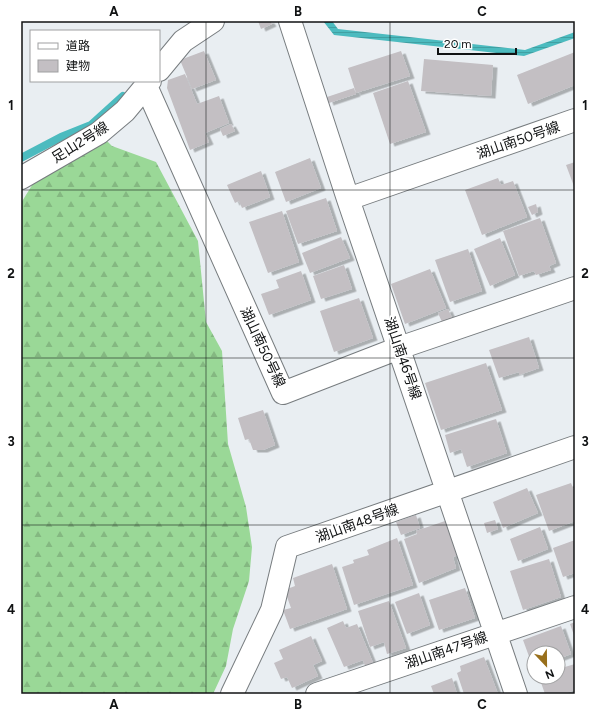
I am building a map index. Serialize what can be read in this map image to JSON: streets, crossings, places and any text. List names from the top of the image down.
{
  "streets": {
    "street": [
      "湖山南50号線",
      "足山2号線",
      "湖山南46号線",
      "湖山南48号線",
      "湖山南47号線"
    ]
  },
  "crossings": [
    ["湖山南50号線", "湖山南46号線"],
    ["湖山南46号線", "湖山南48号線"],
    ["湖山南46号線", "湖山南47号線"]
  ],
  "legend": ["道路", "建物"],
  "scale_bar": "20 m",
  "north": "bottom",
  "grid": {
    "columns": ["A", "B", "C"],
    "rows": [
      "1",
      "2",
      "3",
      "4"
    ]
  }
}
